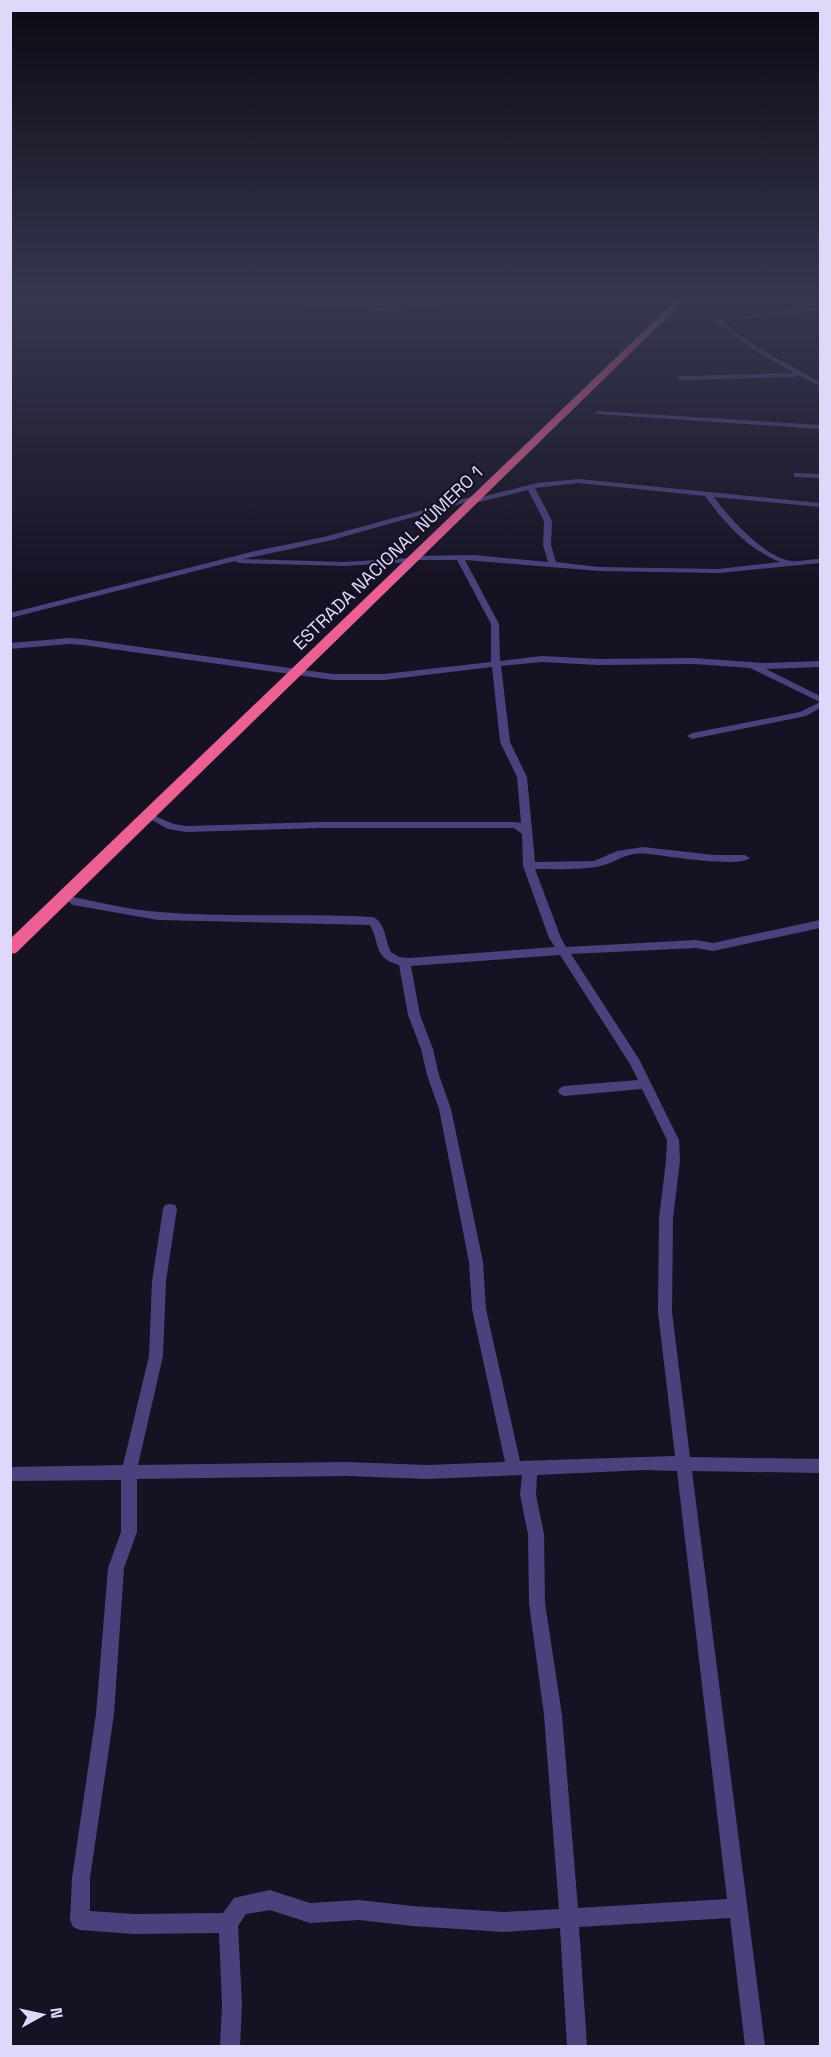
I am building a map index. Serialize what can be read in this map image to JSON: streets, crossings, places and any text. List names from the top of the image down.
{
  "streets": {
    "highway": ["ESTRADA NACIONAL NÚMERO 1"]
  },
  "north": "right"
}
